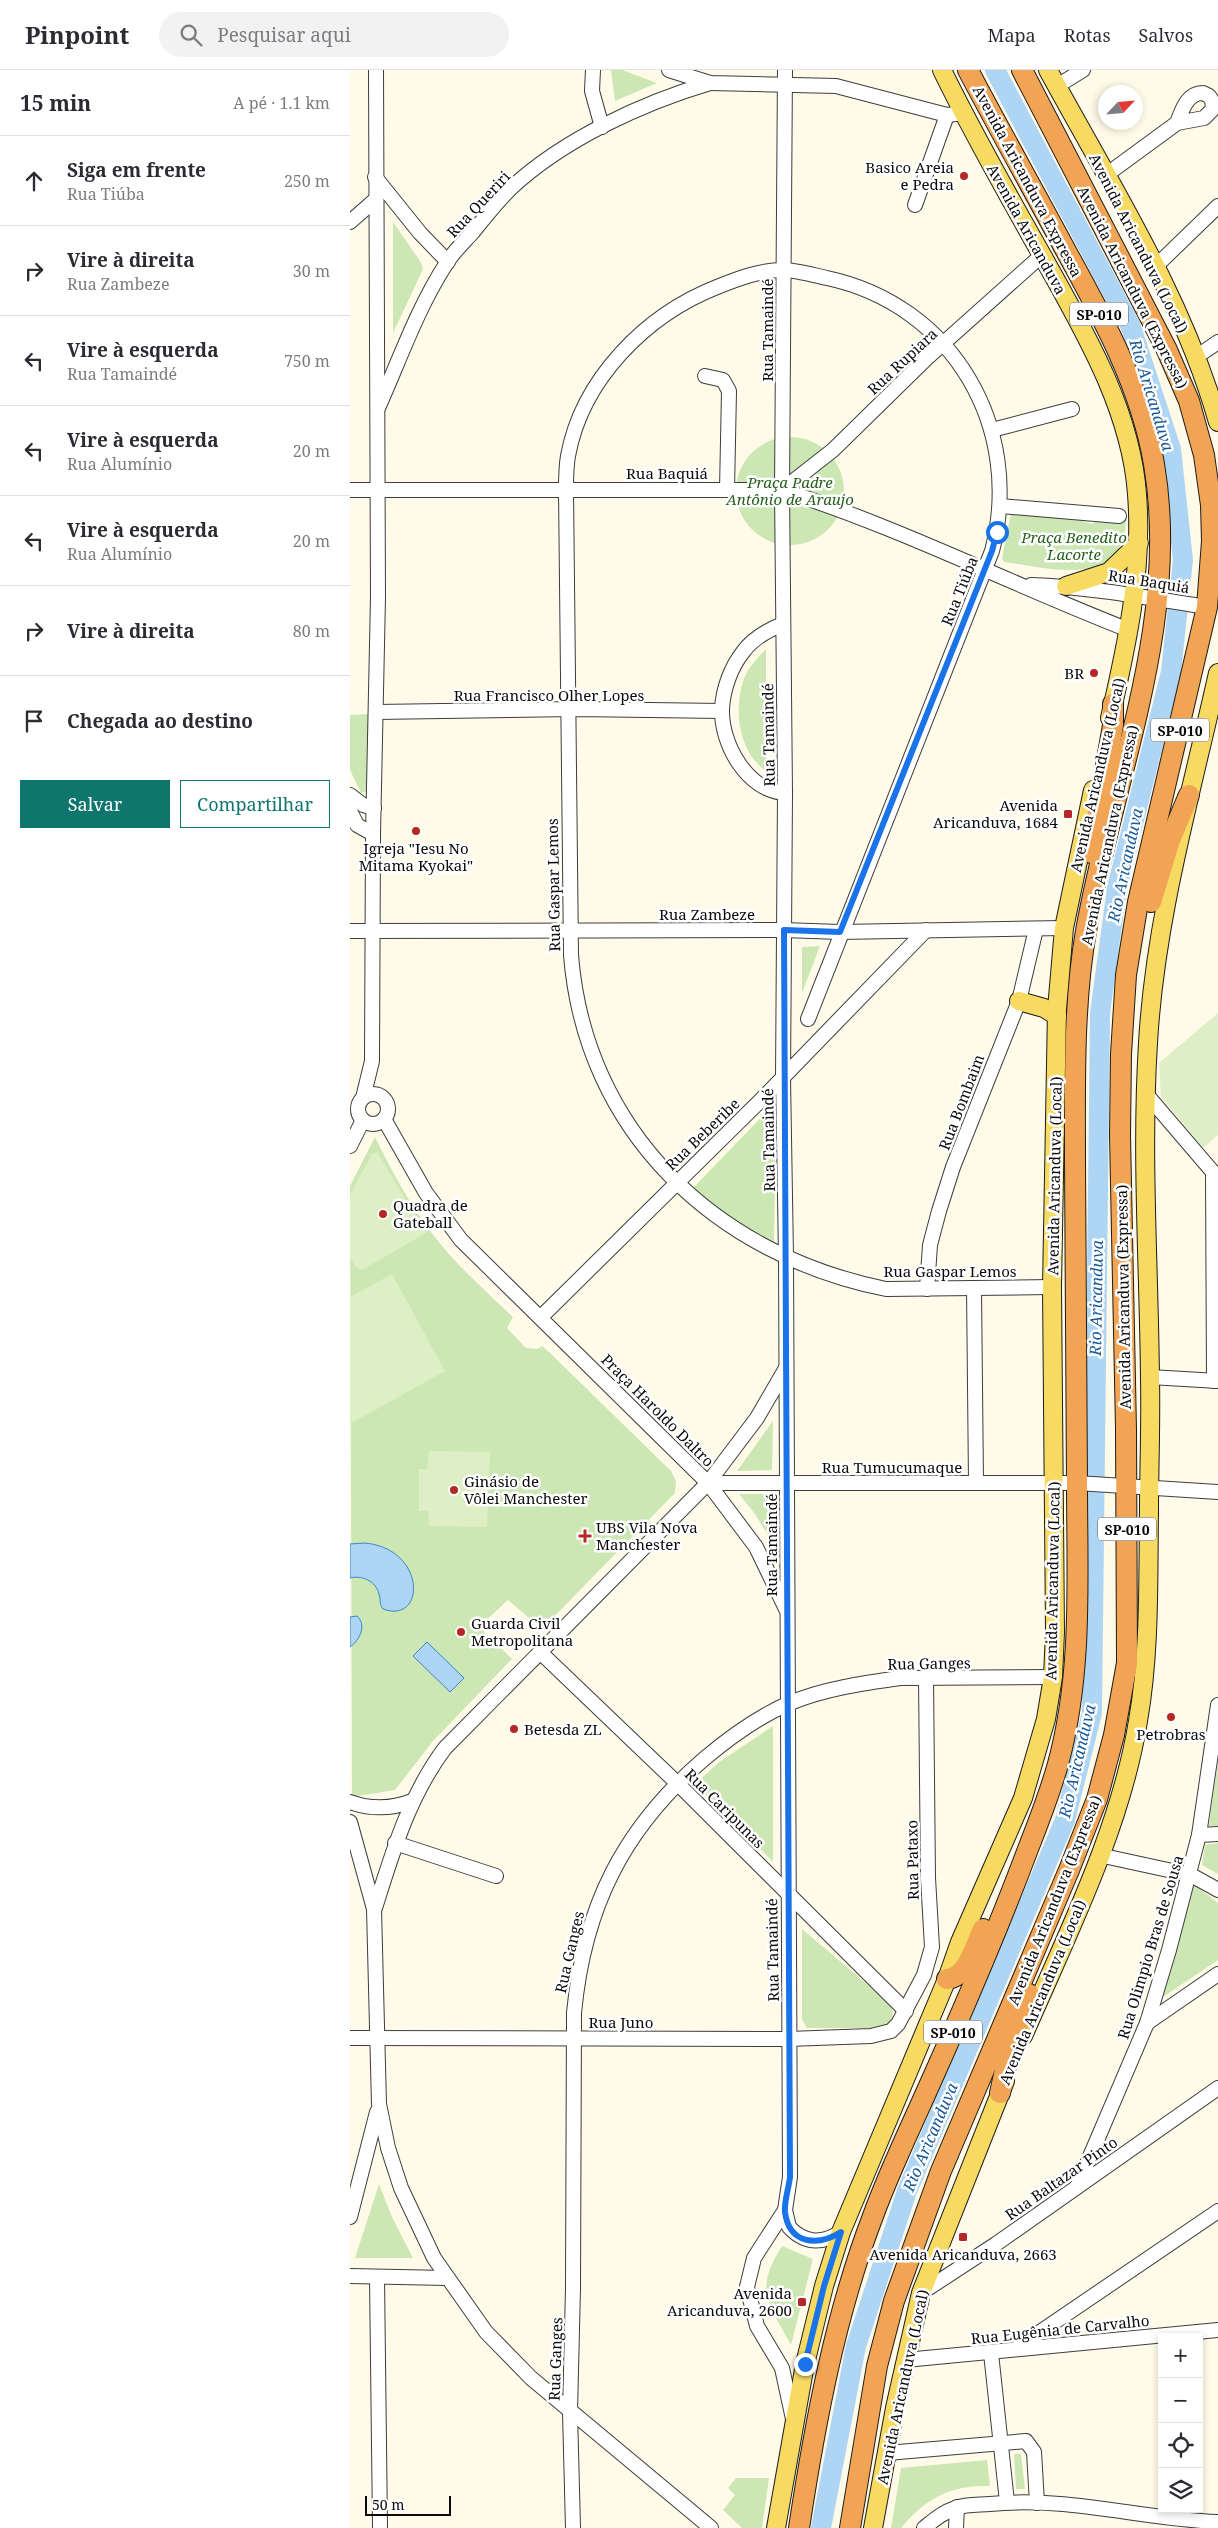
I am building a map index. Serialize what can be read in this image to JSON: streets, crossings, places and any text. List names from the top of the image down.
{
  "streets": {
    "highway": ["Avenida Aricanduva Expressa", "Avenida Aricanduva (Expressa)", "SP-010"],
    "main road": ["Avenida Aricanduva", "Avenida Aricanduva (Local)"],
    "street": [
      "Rua Queriri",
      "Rua Tamaindé",
      "Rua Rupiara",
      "Rua Baquiá",
      "Rua Tiúba",
      "Rua Francisco Olher Lopes",
      "Rua Gaspar Lemos",
      "Rua Zambeze",
      "Rua Bombaim",
      "Rua Beberibe",
      "Praça Haroldo Daltro",
      "Rua Tumucumaque",
      "Rua Ganges",
      "Rua Caripunas",
      "Rua Pataxo",
      "Rua Olimpio Bras de Sousa",
      "Rua Juno",
      "Rua Baltazar Pinto",
      "Rua Eugênia de Carvalho"
    ]
  },
  "crossings": [
    ["Avenida Aricanduva Expressa", "Avenida Aricanduva (Expressa)"],
    ["Avenida Aricanduva Expressa", "Rua Baquiá"],
    ["Avenida Aricanduva", "Avenida Aricanduva (Local)"],
    ["Avenida Aricanduva", "Rua Rupiara"],
    ["Avenida Aricanduva", "Rua Baquiá"],
    ["Avenida Aricanduva (Local)", "Rua Baquiá"],
    ["Avenida Aricanduva (Local)", "Rua Gaspar Lemos"],
    ["Avenida Aricanduva (Local)", "Rua Zambeze"],
    ["Avenida Aricanduva (Local)", "Rua Tumucumaque"],
    ["Avenida Aricanduva (Local)", "Rua Ganges"],
    ["Avenida Aricanduva (Local)", "Rua Baltazar Pinto"],
    ["Avenida Aricanduva (Local)", "Rua Eugênia de Carvalho"],
    ["Avenida Aricanduva (Expressa)", "SP-010"],
    ["Avenida Aricanduva (Expressa)", "Rua Baquiá"],
    ["Avenida Aricanduva (Expressa)", "Rua Tumucumaque"],
    ["SP-010", "Rua Tumucumaque"],
    ["Rua Tamaindé", "Rua Rupiara"],
    ["Rua Tamaindé", "Rua Baquiá"],
    ["Rua Tamaindé", "Rua Tiúba"],
    ["Rua Tamaindé", "Rua Gaspar Lemos"],
    ["Rua Tamaindé", "Rua Zambeze"],
    ["Rua Tamaindé", "Rua Beberibe"],
    ["Rua Tamaindé", "Rua Tumucumaque"],
    ["Rua Tamaindé", "Rua Ganges"],
    ["Rua Tamaindé", "Rua Caripunas"],
    ["Rua Tamaindé", "Rua Juno"],
    ["Rua Rupiara", "Rua Baquiá"],
    ["Rua Rupiara", "Rua Tiúba"],
    ["Rua Baquiá", "Rua Tiúba"],
    ["Rua Baquiá", "Rua Gaspar Lemos"],
    ["Rua Tiúba", "Rua Gaspar Lemos"],
    ["Rua Tiúba", "Rua Zambeze"],
    ["Rua Francisco Olher Lopes", "Rua Gaspar Lemos"],
    ["Rua Gaspar Lemos", "Rua Zambeze"],
    ["Rua Gaspar Lemos", "Rua Bombaim"],
    ["Rua Gaspar Lemos", "Rua Beberibe"],
    ["Rua Zambeze", "Rua Bombaim"],
    ["Rua Zambeze", "Rua Beberibe"],
    ["Rua Beberibe", "Praça Haroldo Daltro"],
    ["Praça Haroldo Daltro", "Rua Tumucumaque"],
    ["Praça Haroldo Daltro", "Rua Caripunas"],
    ["Rua Ganges", "Rua Caripunas"],
    ["Rua Ganges", "Rua Pataxo"],
    ["Rua Ganges", "Rua Juno"],
    ["Rua Caripunas", "Rua Pataxo"],
    ["Rua Pataxo", "Rua Juno"],
    ["Rua Olimpio Bras de Sousa", "Rua Baltazar Pinto"]
  ],
  "water": ["Rio Aricanduva"],
  "parks": ["Praça Padre Antônio de Araujo", "Praça Benedito Lacorte"],
  "places": {
    "other": [
      "Basico Areia e Pedra",
      "BR",
      "Igreja \"Iesu No Mitama Kyokai\"",
      "Quadra de Gateball",
      "Ginásio de Vôlei Manchester",
      "Guarda Civil Metropolitana",
      "Petrobras",
      "Betesda ZL"
    ],
    "transit": ["Avenida Aricanduva, 1684", "Avenida Aricanduva, 2663", "Avenida Aricanduva, 2600"],
    "health": ["UBS Vila Nova Manchester"]
  },
  "scale_bar": "50 m",
  "north": "top right",
  "page": {
    "header": "Pinpoint",
    "search": "Pesquisar aqui",
    "nav": ["Mapa", "Rotas", "Salvos"],
    "heading": ["15 min", "A pé · 1.1 km"],
    "list": [
      ["Siga em frente", "Rua Tiúba", "250 m"],
      ["Vire à direita", "Rua Zambeze", "30 m"],
      ["Vire à esquerda", "Rua Tamaindé", "750 m"],
      ["Vire à esquerda", "Rua Alumínio", "20 m"],
      ["Vire à esquerda", "Rua Alumínio", "20 m"],
      ["Vire à direita", "80 m"],
      "Chegada ao destino"
    ],
    "buttons": ["Salvar", "Compartilhar"],
    "map_buttons": ["+", "−"],
    "scale": "50 m"
  }
}
